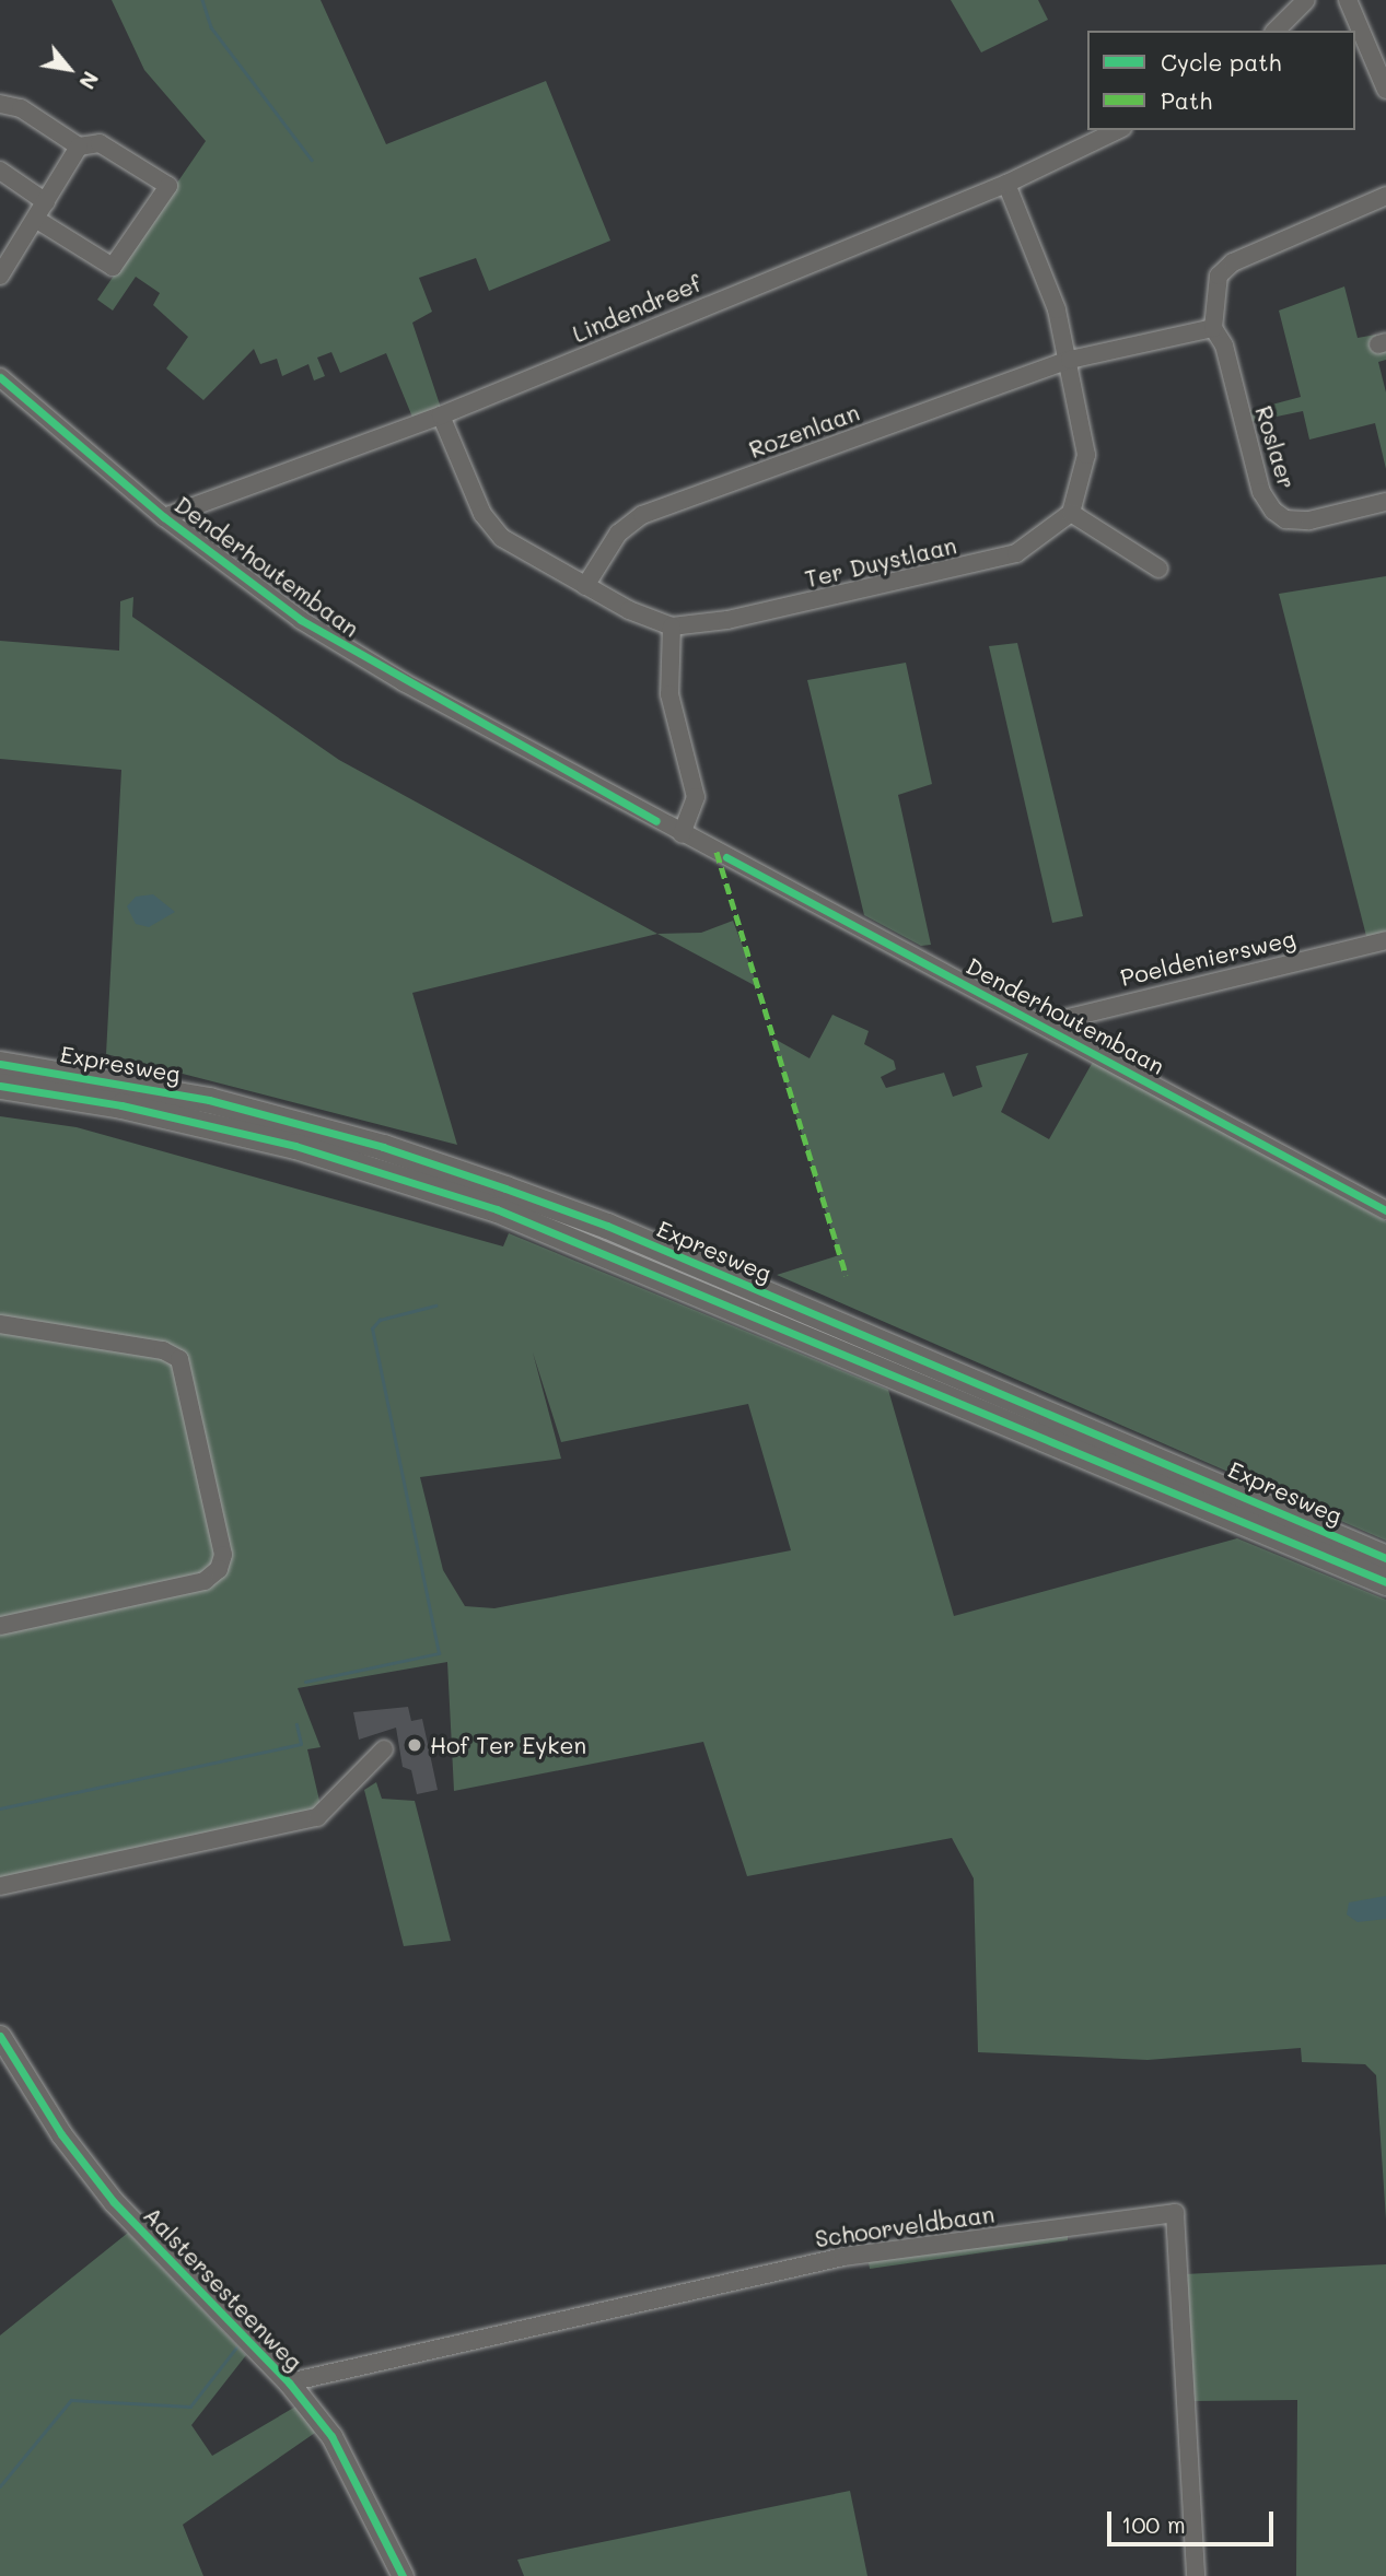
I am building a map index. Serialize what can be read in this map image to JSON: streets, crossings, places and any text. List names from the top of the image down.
{
  "streets": {
    "highway": ["Expresweg"],
    "main road": ["Aalstersesteenweg"],
    "street": [
      "Lindendreef",
      "Rozenlaan",
      "Roslaer",
      "Ter Duystlaan",
      "Denderhoutembaan",
      "Poeldeniersweg",
      "Schoorveldbaan"
    ]
  },
  "crossings": [
    ["Lindendreef", "Denderhoutembaan"],
    ["Denderhoutembaan", "Poeldeniersweg"],
    ["Schoorveldbaan", "Aalstersesteenweg"]
  ],
  "places": ["Hof Ter Eyken"],
  "legend": ["Cycle path", "Path"],
  "scale_bar": "100 m",
  "north": "bottom right"
}
